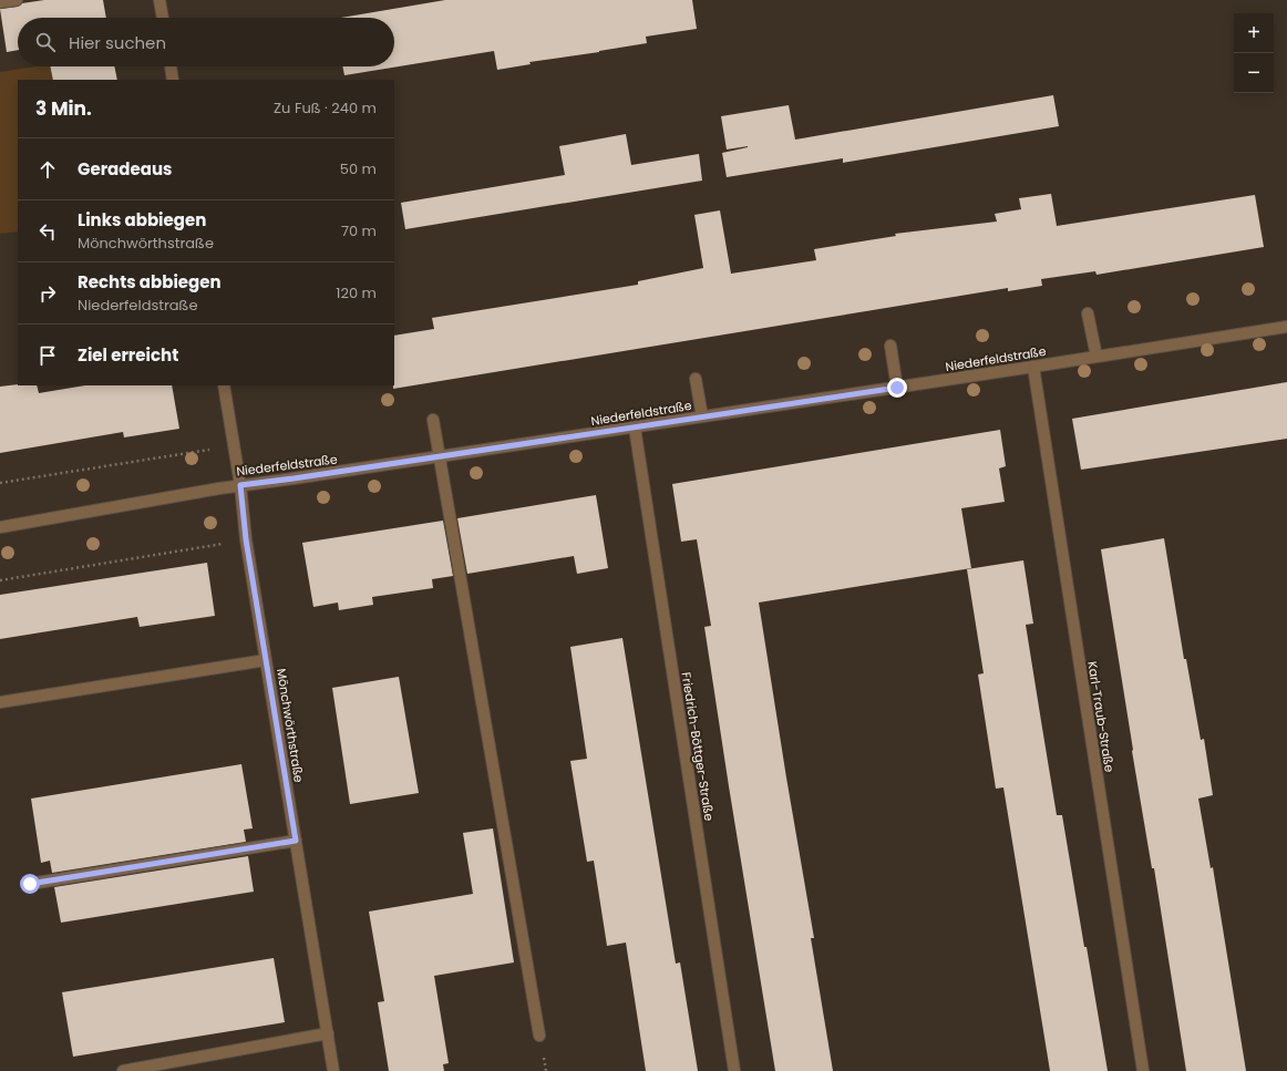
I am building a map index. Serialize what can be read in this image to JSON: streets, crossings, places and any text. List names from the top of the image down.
{
  "streets": {
    "street": [
      "Niederfeldstraße",
      "Karl-Traub-Straße",
      "Mönchwörthstraße",
      "Friedrich-Böttger-Straße"
    ]
  },
  "crossings": [
    ["Niederfeldstraße", "Karl-Traub-Straße"],
    ["Niederfeldstraße", "Mönchwörthstraße"],
    ["Niederfeldstraße", "Friedrich-Böttger-Straße"]
  ],
  "page": {
    "map_buttons": ["+", "−"],
    "search": "Hier suchen",
    "heading": ["3 Min.", "Zu Fuß · 240 m"],
    "list": [
      ["Geradeaus", "50 m"],
      ["Links abbiegen", "Mönchwörthstraße", "70 m"],
      ["Rechts abbiegen", "Niederfeldstraße", "120 m"],
      "Ziel erreicht"
    ]
  }
}
